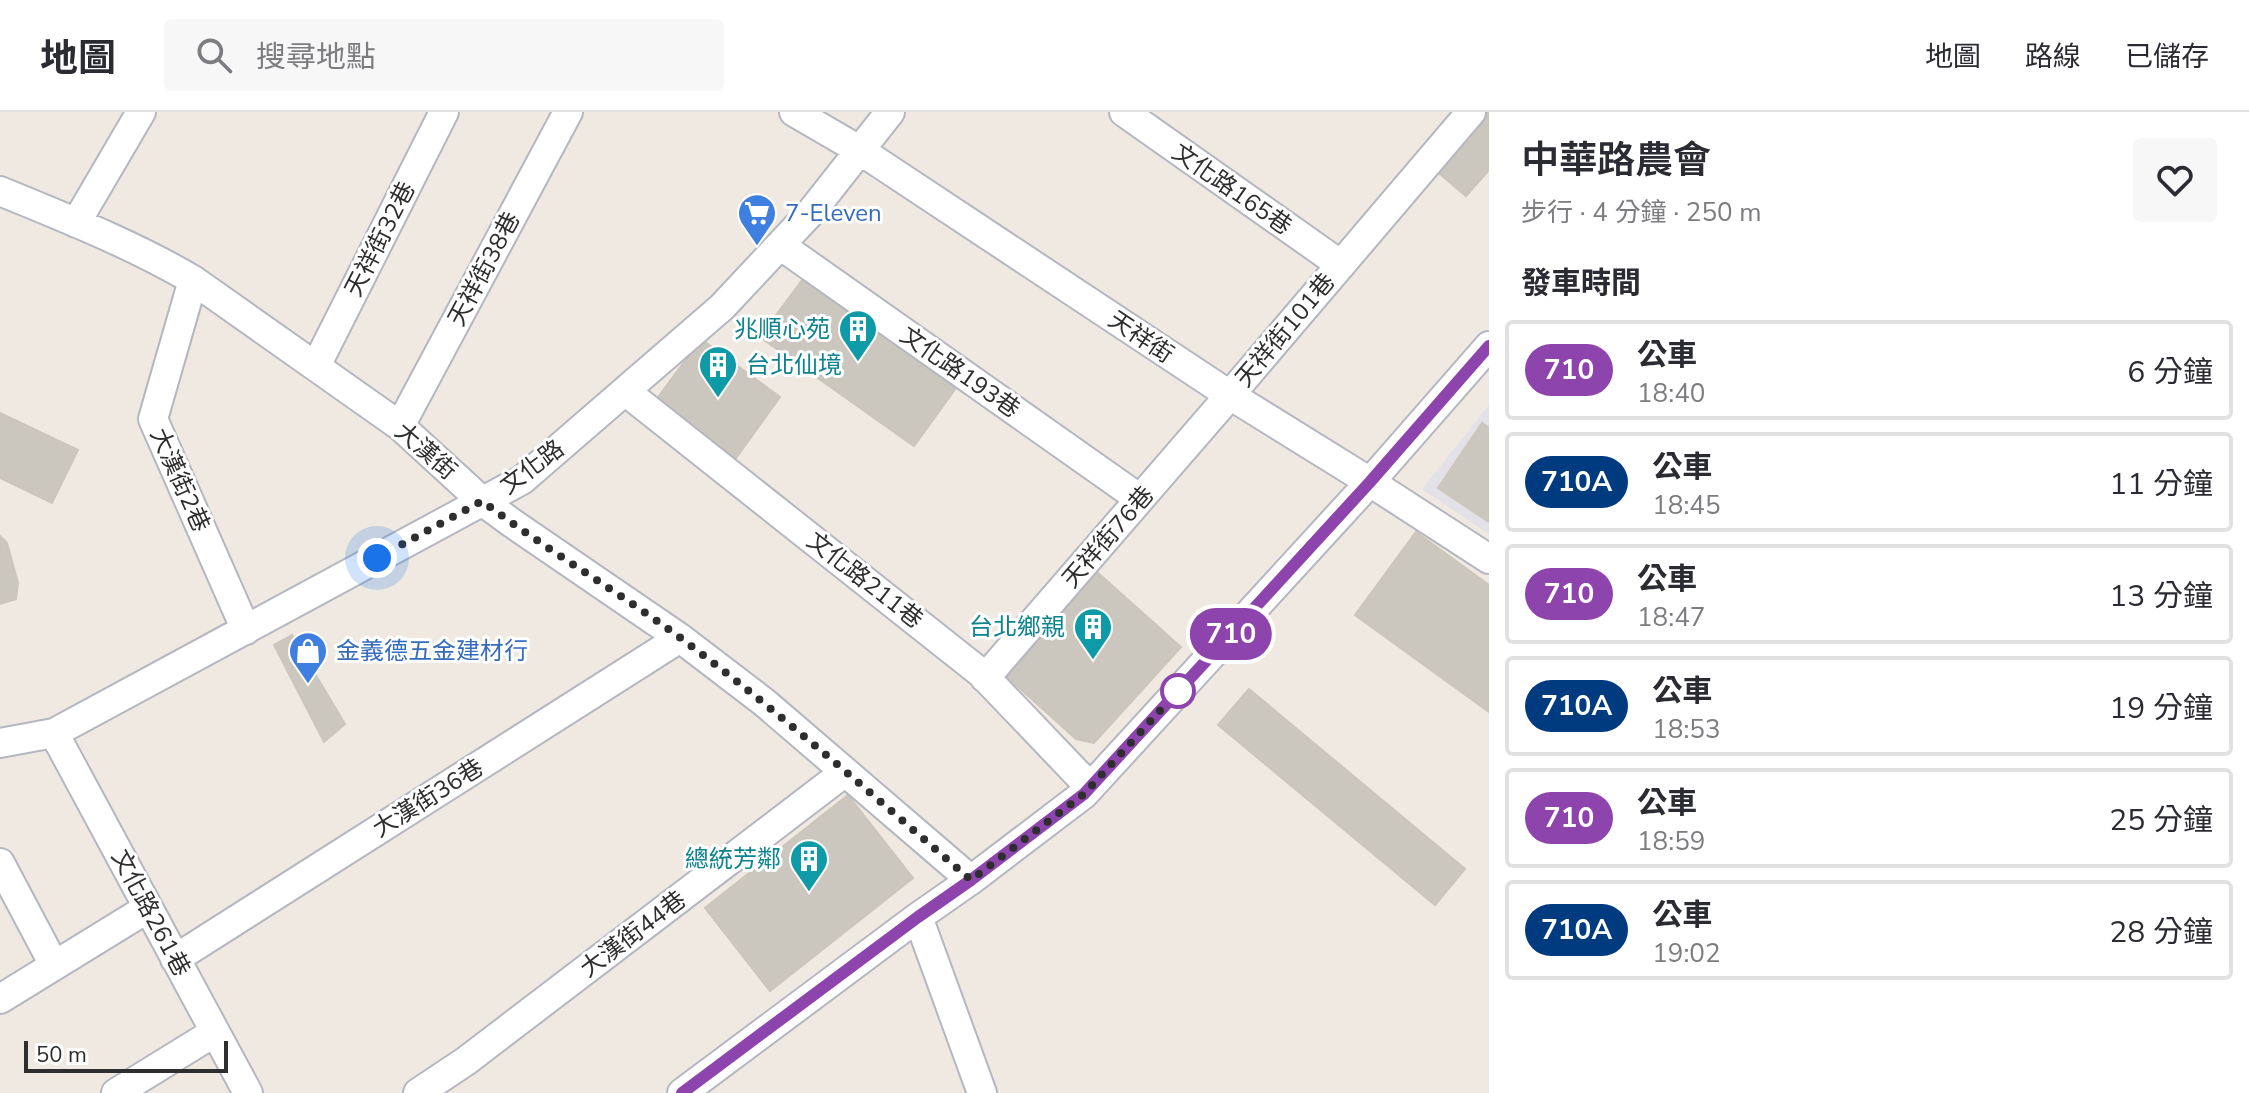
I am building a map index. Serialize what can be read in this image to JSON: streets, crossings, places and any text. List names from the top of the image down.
{
  "streets": {
    "street": [
      "文化路165巷",
      "天祥街32巷",
      "天祥街38巷",
      "天祥街101巷",
      "天祥街",
      "文化路193巷",
      "大漢街",
      "文化路",
      "大漢街2巷",
      "天祥街76巷",
      "文化路211巷",
      "大漢街36巷",
      "文化路261巷",
      "大漢街44巷"
    ]
  },
  "crossings": [
    ["文化路165巷", "天祥街101巷"],
    ["天祥街32巷", "大漢街"],
    ["天祥街38巷", "大漢街"],
    ["天祥街101巷", "天祥街"],
    ["天祥街101巷", "天祥街76巷"],
    ["天祥街", "文化路"],
    ["天祥街", "天祥街76巷"],
    ["文化路193巷", "文化路"],
    ["文化路193巷", "天祥街76巷"],
    ["大漢街", "文化路"],
    ["大漢街", "大漢街2巷"],
    ["大漢街", "大漢街36巷"],
    ["大漢街", "大漢街44巷"],
    ["文化路", "大漢街2巷"],
    ["文化路", "文化路211巷"],
    ["文化路", "文化路261巷"],
    ["天祥街76巷", "文化路211巷"],
    ["大漢街36巷", "文化路261巷"]
  ],
  "places": {
    "supermarket": ["7-Eleven"],
    "building": [
      "兆順心苑",
      "台北仙境",
      "台北鄉親",
      "總統芳鄰"
    ],
    "shop": ["金義德五金建材行"]
  },
  "lines": ["bus line 710"],
  "scale_bar": "50 m",
  "page": {
    "header": "地圖",
    "search": "搜尋地點",
    "nav": ["地圖", "路線", "已儲存"],
    "on_map": "710",
    "heading": [
      ["中華路農會", "步行 · 4 分鐘 · 250 m"],
      "發車時間"
    ],
    "list": [
      {
        "mark": "710",
        "name": "公車",
        "note": "18:40",
        "value": "6 分鐘"
      },
      {
        "mark": "710A",
        "name": "公車",
        "note": "18:45",
        "value": "11 分鐘"
      },
      {
        "mark": "710",
        "name": "公車",
        "note": "18:47",
        "value": "13 分鐘"
      },
      {
        "mark": "710A",
        "name": "公車",
        "note": "18:53",
        "value": "19 分鐘"
      },
      {
        "mark": "710",
        "name": "公車",
        "note": "18:59",
        "value": "25 分鐘"
      },
      {
        "mark": "710A",
        "name": "公車",
        "note": "19:02",
        "value": "28 分鐘"
      }
    ],
    "scale": "50 m"
  }
}
